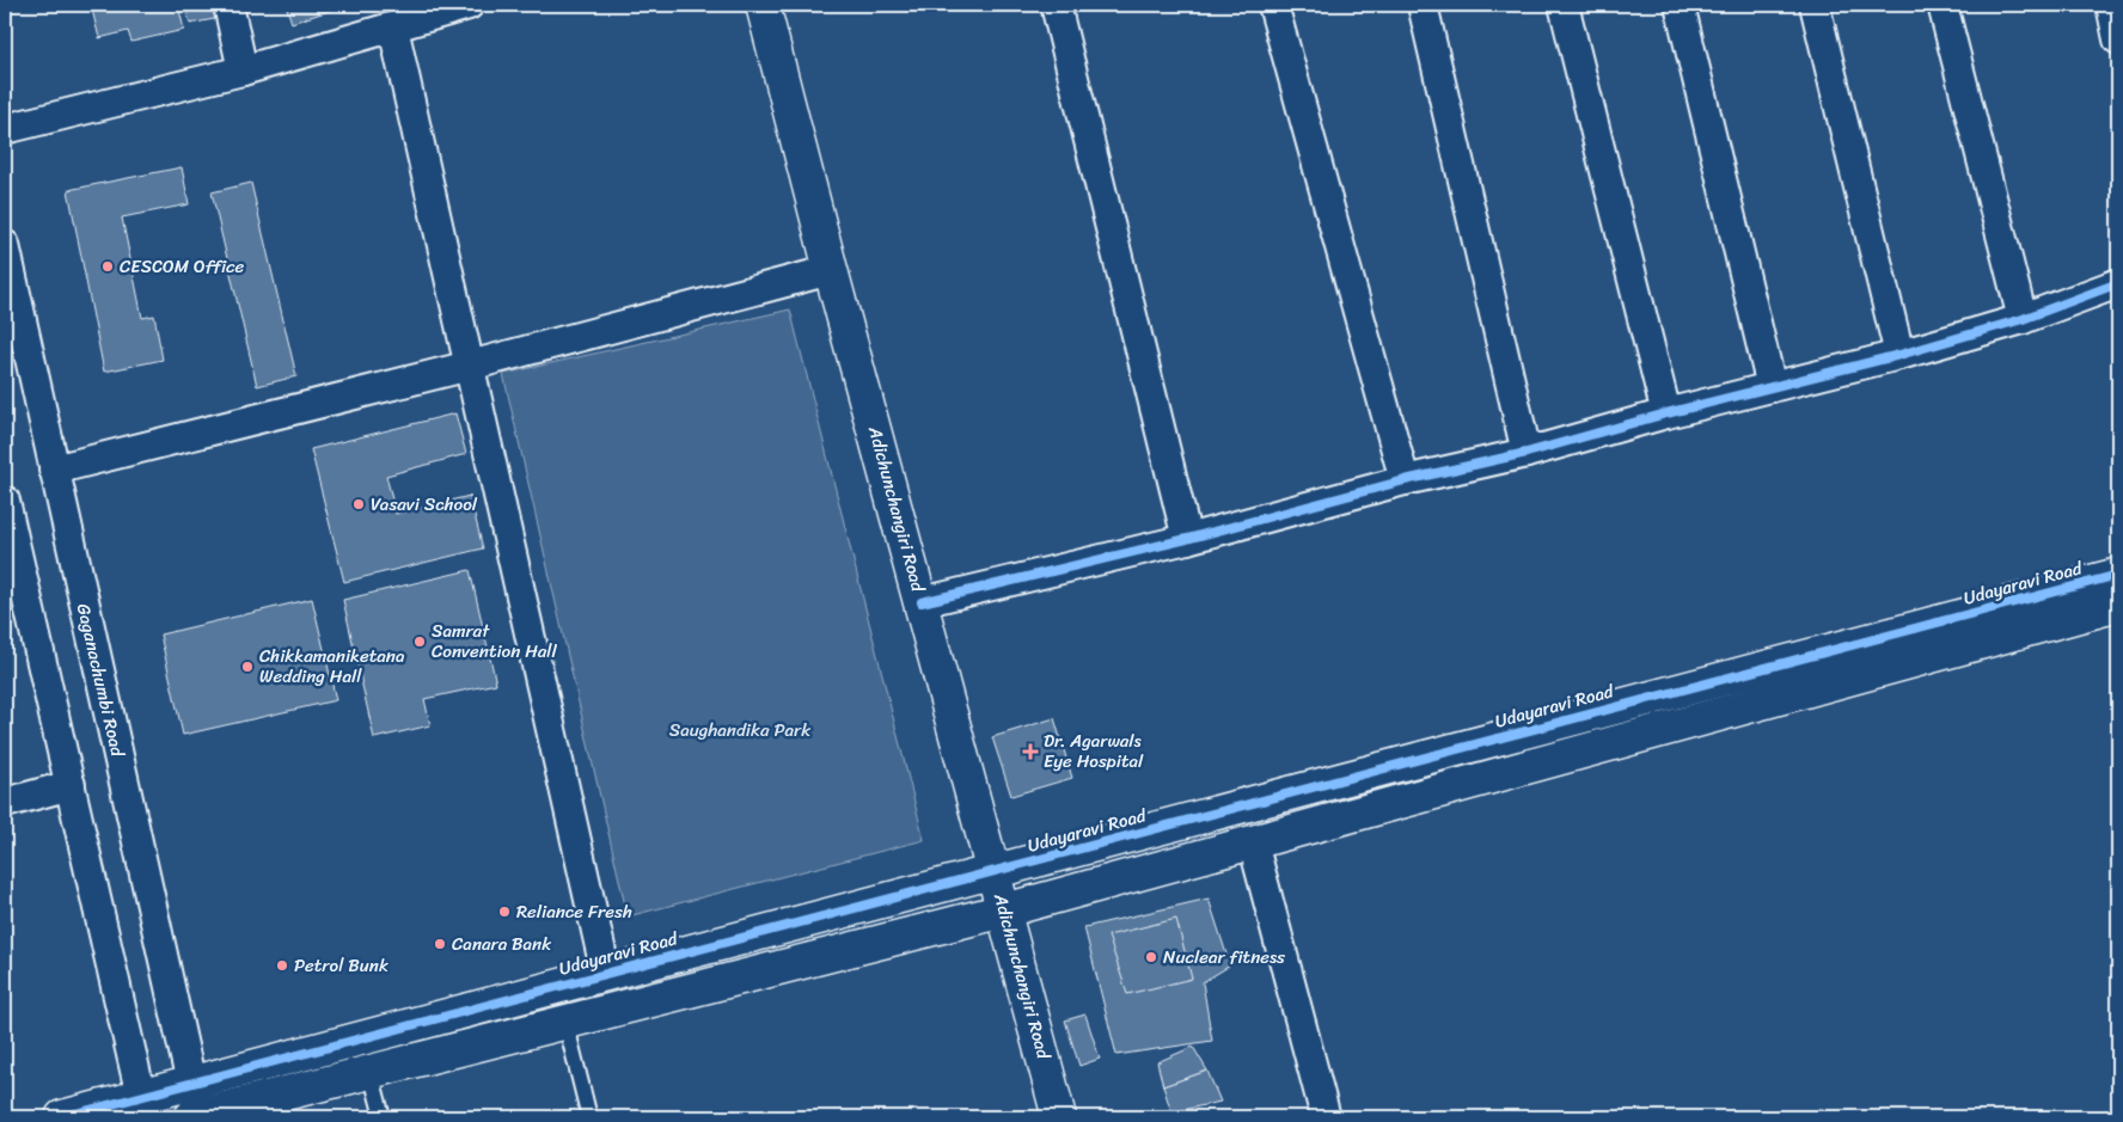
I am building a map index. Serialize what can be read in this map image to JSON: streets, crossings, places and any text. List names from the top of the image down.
{
  "streets": {
    "street": ["Adichunchangiri Road", "Udayaravi Road", "Gaganachumbi Road"]
  },
  "crossings": [
    ["Adichunchangiri Road", "Udayaravi Road"],
    ["Udayaravi Road", "Gaganachumbi Road"]
  ],
  "parks": ["Saughandika Park"],
  "places": {
    "other": [
      "CESCOM Office",
      "Vasavi School",
      "Samrat Convention Hall",
      "Chikkamaniketana Wedding Hall",
      "Reliance Fresh",
      "Canara Bank",
      "Nuclear fitness",
      "Petrol Bunk"
    ],
    "health": ["Dr. Agarwals Eye Hospital"]
  }
}
